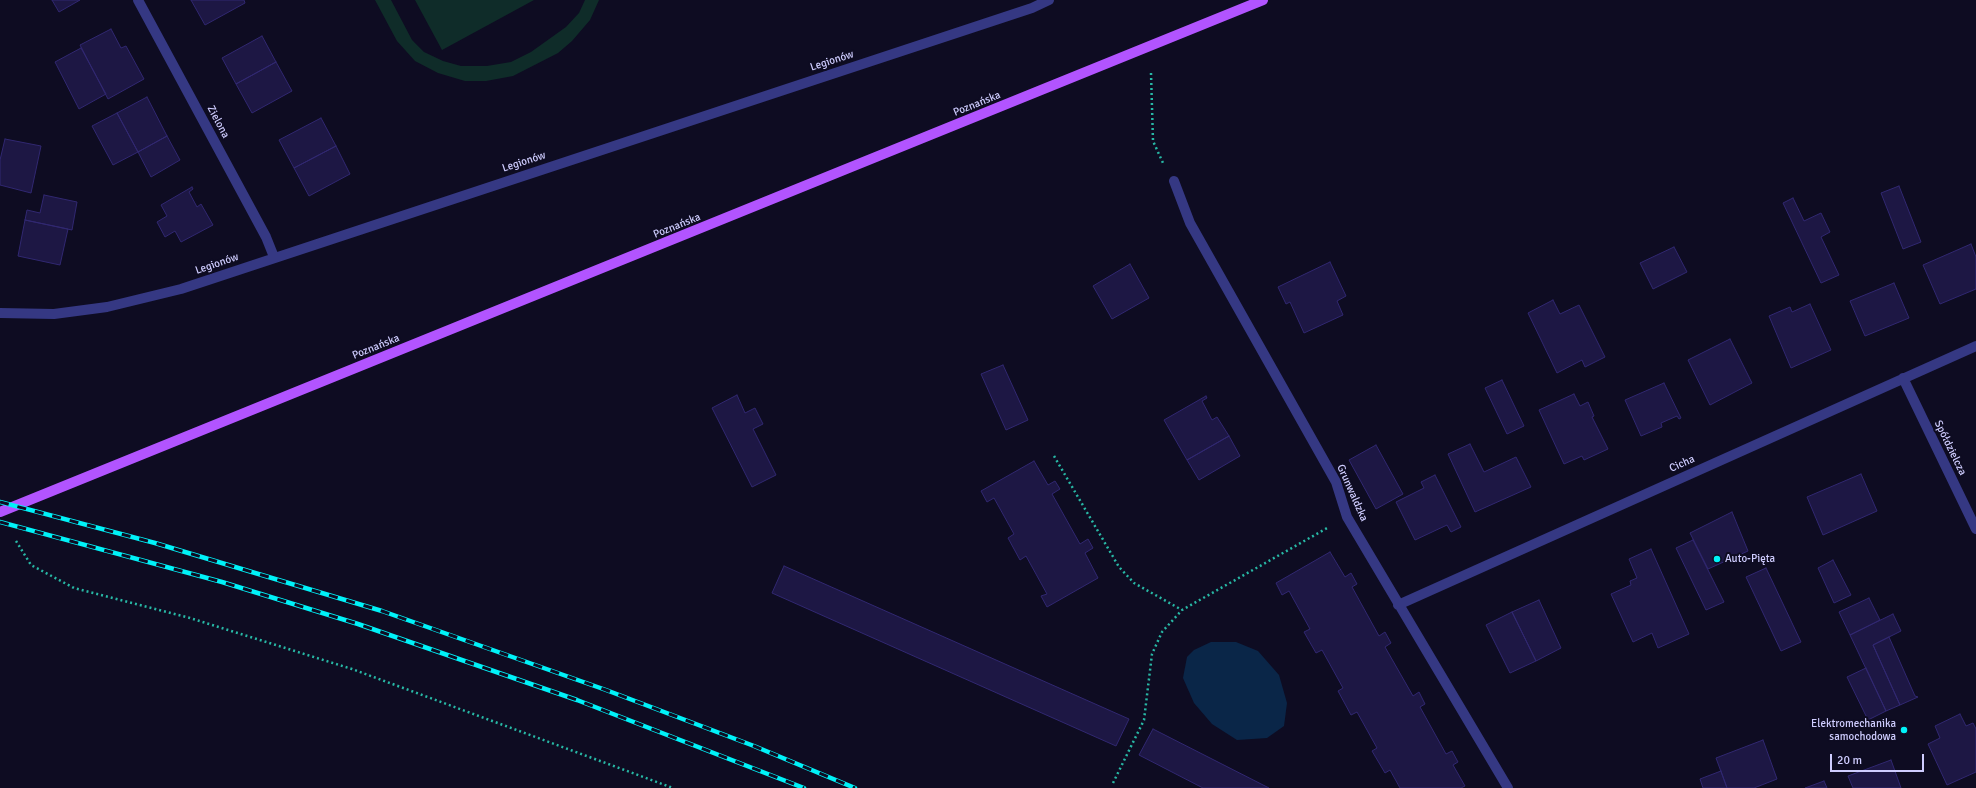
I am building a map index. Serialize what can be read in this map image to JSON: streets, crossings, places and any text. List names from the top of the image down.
{
  "streets": {
    "main road": ["Poznańska"],
    "street": [
      "Legionów",
      "Zielona",
      "Spółdzielcza",
      "Cicha",
      "Grunwaldzka"
    ]
  },
  "crossings": [
    ["Legionów", "Zielona"],
    ["Spółdzielcza", "Cicha"],
    ["Cicha", "Grunwaldzka"]
  ],
  "places": ["Auto-Pięta", "Elektromechanika samochodowa"],
  "scale_bar": "20 m"
}
